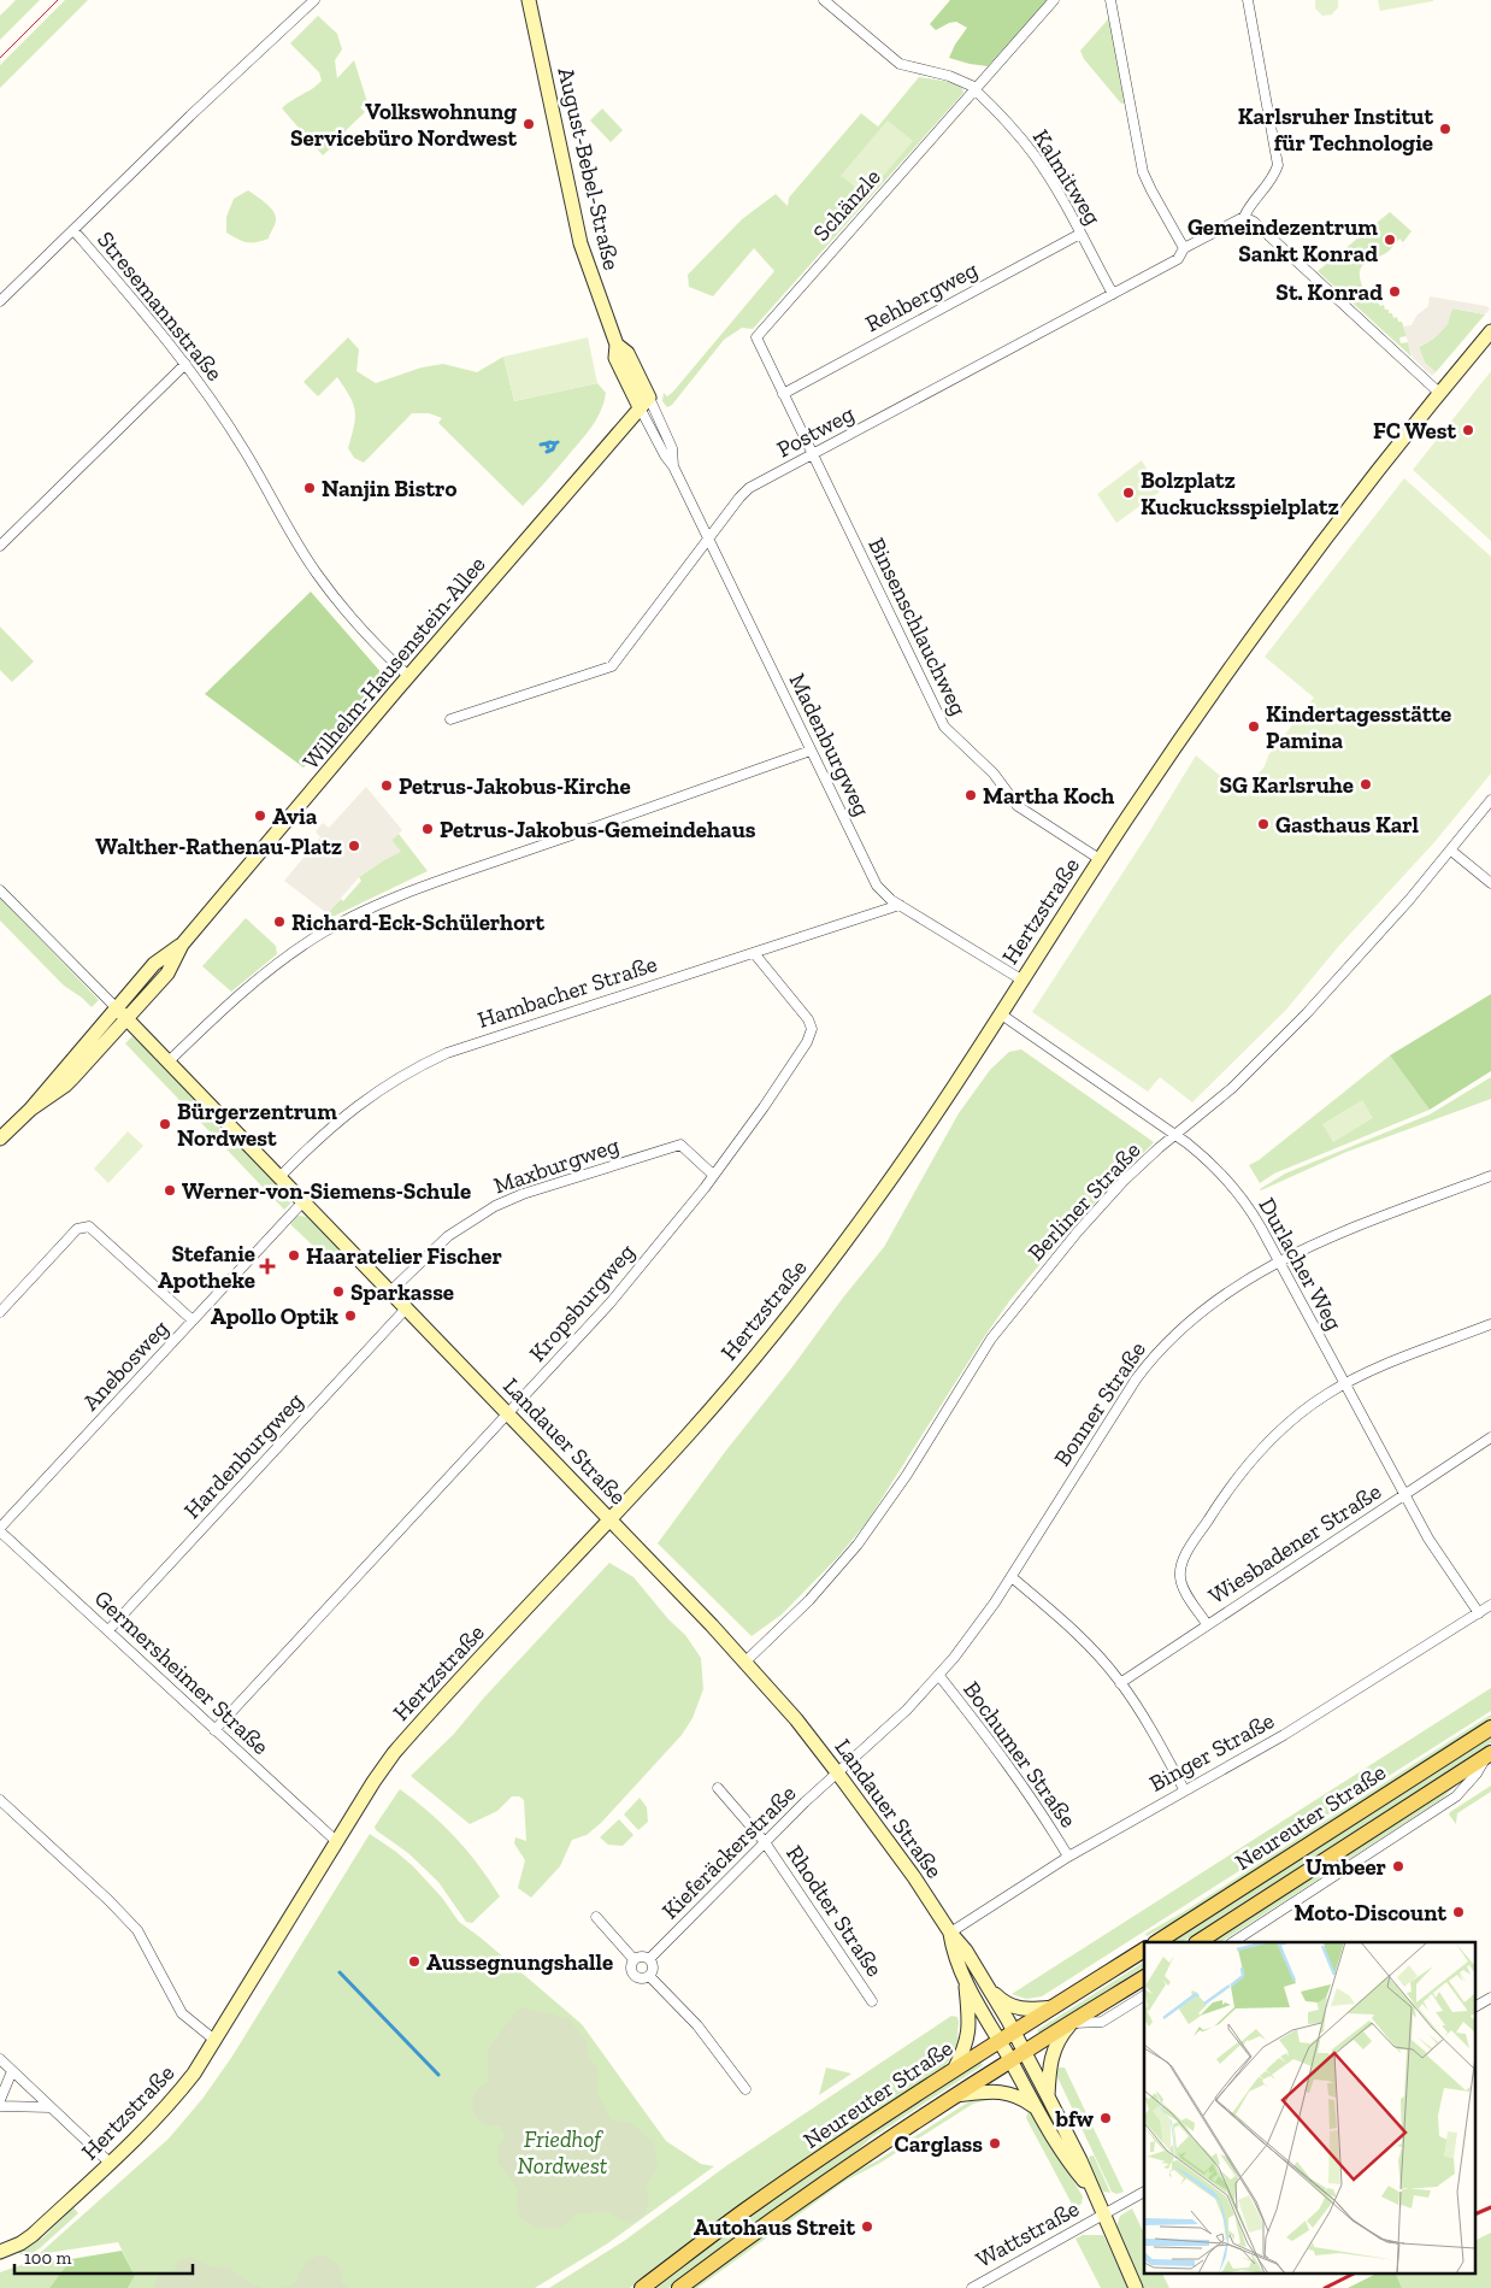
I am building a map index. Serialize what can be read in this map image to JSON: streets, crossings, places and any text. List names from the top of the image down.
{
  "streets": {
    "main road": ["Neureuter Straße"],
    "street": [
      "August-Bebel-Straße",
      "Kalmitweg",
      "Schänzle",
      "Rehbergweg",
      "Stresemannstraße",
      "Postweg",
      "Binsenschlauchweg",
      "Wilhelm-Hausenstein-Allee",
      "Madenburgweg",
      "Hertzstraße",
      "Hambacher Straße",
      "Maxburgweg",
      "Berliner Straße",
      "Durlacher Weg",
      "Kropsburgweg",
      "Anebosweg",
      "Bonner Straße",
      "Landauer Straße",
      "Hardenburgweg",
      "Wiesbadener Straße",
      "Germersheimer Straße",
      "Binger Straße",
      "Bochumer Straße",
      "Kieferäckerstraße",
      "Rhodter Straße",
      "Wattstraße"
    ]
  },
  "crossings": [
    ["August-Bebel-Straße", "Wilhelm-Hausenstein-Allee"],
    ["August-Bebel-Straße", "Madenburgweg"],
    ["Kalmitweg", "Schänzle"],
    ["Kalmitweg", "Rehbergweg"],
    ["Kalmitweg", "Postweg"],
    ["Schänzle", "Rehbergweg"],
    ["Schänzle", "Postweg"],
    ["Schänzle", "Binsenschlauchweg"],
    ["Stresemannstraße", "Wilhelm-Hausenstein-Allee"],
    ["Postweg", "Binsenschlauchweg"],
    ["Postweg", "Madenburgweg"],
    ["Binsenschlauchweg", "Hertzstraße"],
    ["Wilhelm-Hausenstein-Allee", "Madenburgweg"],
    ["Wilhelm-Hausenstein-Allee", "Landauer Straße"],
    ["Madenburgweg", "Hertzstraße"],
    ["Madenburgweg", "Hambacher Straße"],
    ["Hertzstraße", "Durlacher Weg"],
    ["Hertzstraße", "Landauer Straße"],
    ["Hertzstraße", "Germersheimer Straße"],
    ["Hambacher Straße", "Kropsburgweg"],
    ["Hambacher Straße", "Landauer Straße"],
    ["Maxburgweg", "Kropsburgweg"],
    ["Maxburgweg", "Landauer Straße"],
    ["Berliner Straße", "Durlacher Weg"],
    ["Berliner Straße", "Landauer Straße"],
    ["Durlacher Weg", "Bonner Straße"],
    ["Durlacher Weg", "Wiesbadener Straße"],
    ["Durlacher Weg", "Binger Straße"],
    ["Kropsburgweg", "Landauer Straße"],
    ["Kropsburgweg", "Germersheimer Straße"],
    ["Anebosweg", "Landauer Straße"],
    ["Anebosweg", "Germersheimer Straße"],
    ["Bonner Straße", "Landauer Straße"],
    ["Bonner Straße", "Bochumer Straße"],
    ["Bonner Straße", "Kieferäckerstraße"],
    ["Landauer Straße", "Hardenburgweg"],
    ["Landauer Straße", "Binger Straße"],
    ["Landauer Straße", "Neureuter Straße"],
    ["Landauer Straße", "Kieferäckerstraße"],
    ["Hardenburgweg", "Germersheimer Straße"],
    ["Binger Straße", "Bochumer Straße"],
    ["Kieferäckerstraße", "Rhodter Straße"]
  ],
  "parks": ["Friedhof Nordwest"],
  "places": {
    "other": [
      "Volkswohnung Servicebüro Nordwest",
      "Karlsruher Institut für Technologie",
      "Gemeindezentrum Sankt Konrad",
      "St. Konrad",
      "FC West",
      "Nanjin Bistro",
      "Bolzplatz Kuckucksspielplatz",
      "Kindertagesstätte Pamina",
      "SG Karlsruhe",
      "Petrus-Jakobus-Kirche",
      "Martha Koch",
      "Avia",
      "Gasthaus Karl",
      "Petrus-Jakobus-Gemeindehaus",
      "Walther-Rathenau-Platz",
      "Richard-Eck-Schülerhort",
      "Bürgerzentrum Nordwest",
      "Werner-von-Siemens-Schule",
      "Haaratelier Fischer",
      "Sparkasse",
      "Apollo Optik",
      "Umbeer",
      "Moto-Discount",
      "Aussegnungshalle",
      "bfw",
      "Carglass",
      "Autohaus Streit"
    ],
    "health": ["Stefanie Apotheke"]
  },
  "scale_bar": "100 m"
}
